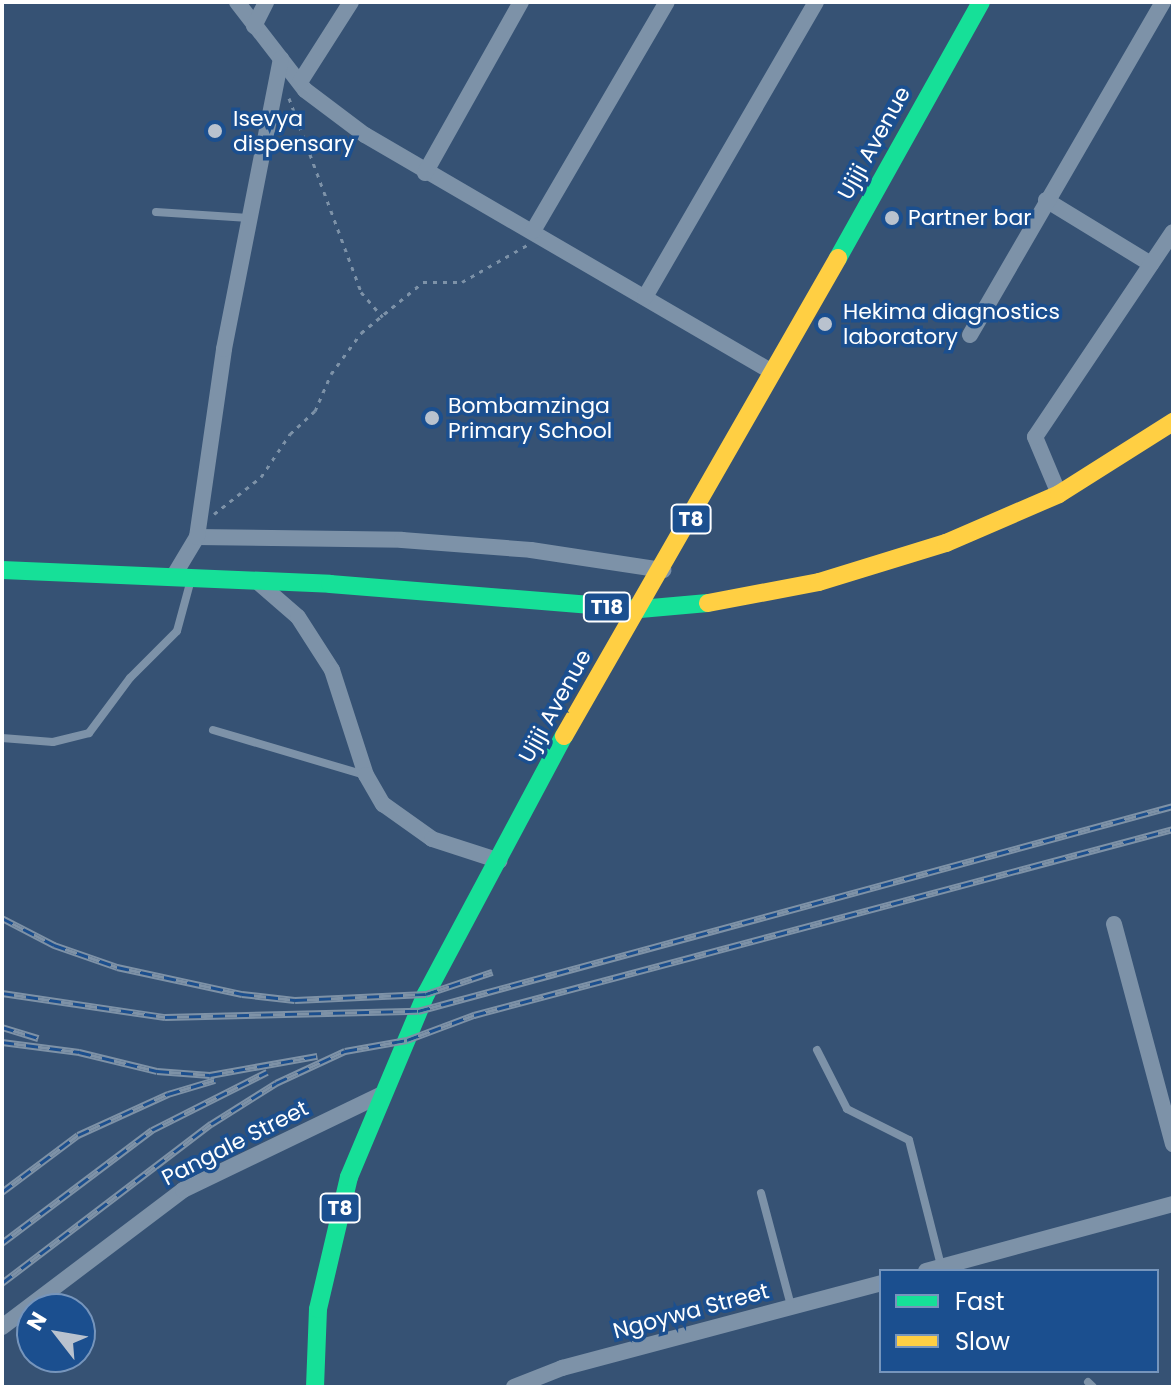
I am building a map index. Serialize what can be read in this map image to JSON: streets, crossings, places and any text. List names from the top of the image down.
{
  "streets": {
    "highway": ["Ujiji Avenue", "T8", "T18"],
    "street": ["Pangale Street", "Ngoywa Street"]
  },
  "crossings": [
    ["Ujiji Avenue", "T18"],
    ["Ujiji Avenue", "Pangale Street"]
  ],
  "places": [
    "Isevya dispensary",
    "Partner bar",
    "Hekima diagnostics laboratory",
    "Bombamzinga Primary School"
  ],
  "legend": ["Fast", "Slow"],
  "north": "top left"
}
